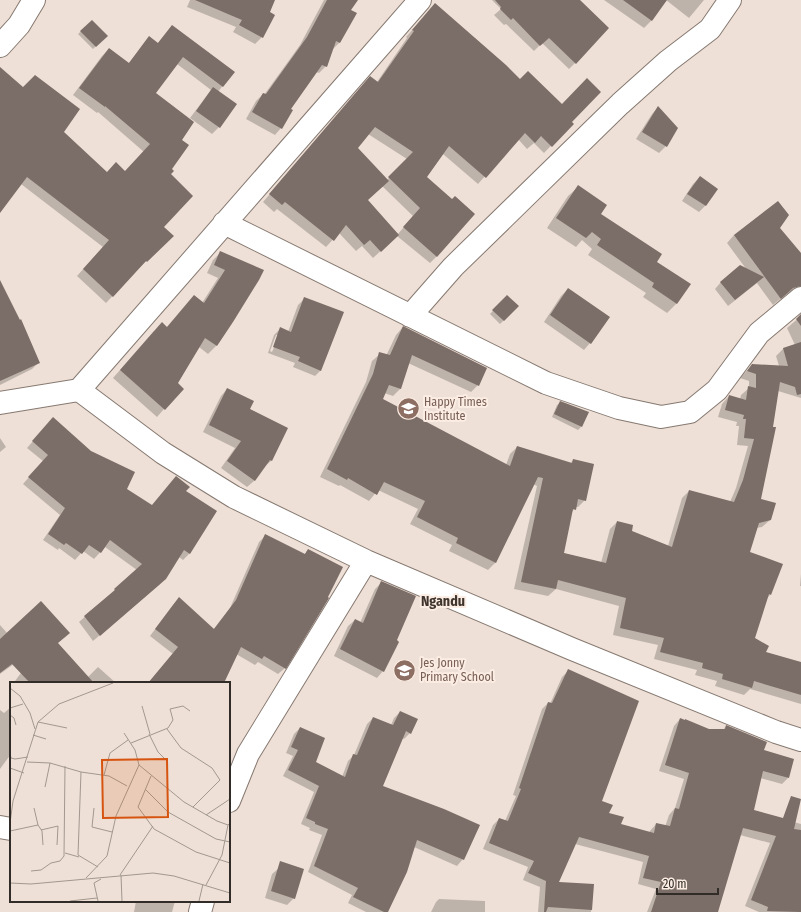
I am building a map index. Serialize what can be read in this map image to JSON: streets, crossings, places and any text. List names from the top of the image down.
{
  "districts": ["Ngandu"],
  "places": {
    "school or university": ["Happy Times Institute", "Jes Jonny Primary School"]
  },
  "scale_bar": "20 m"
}
